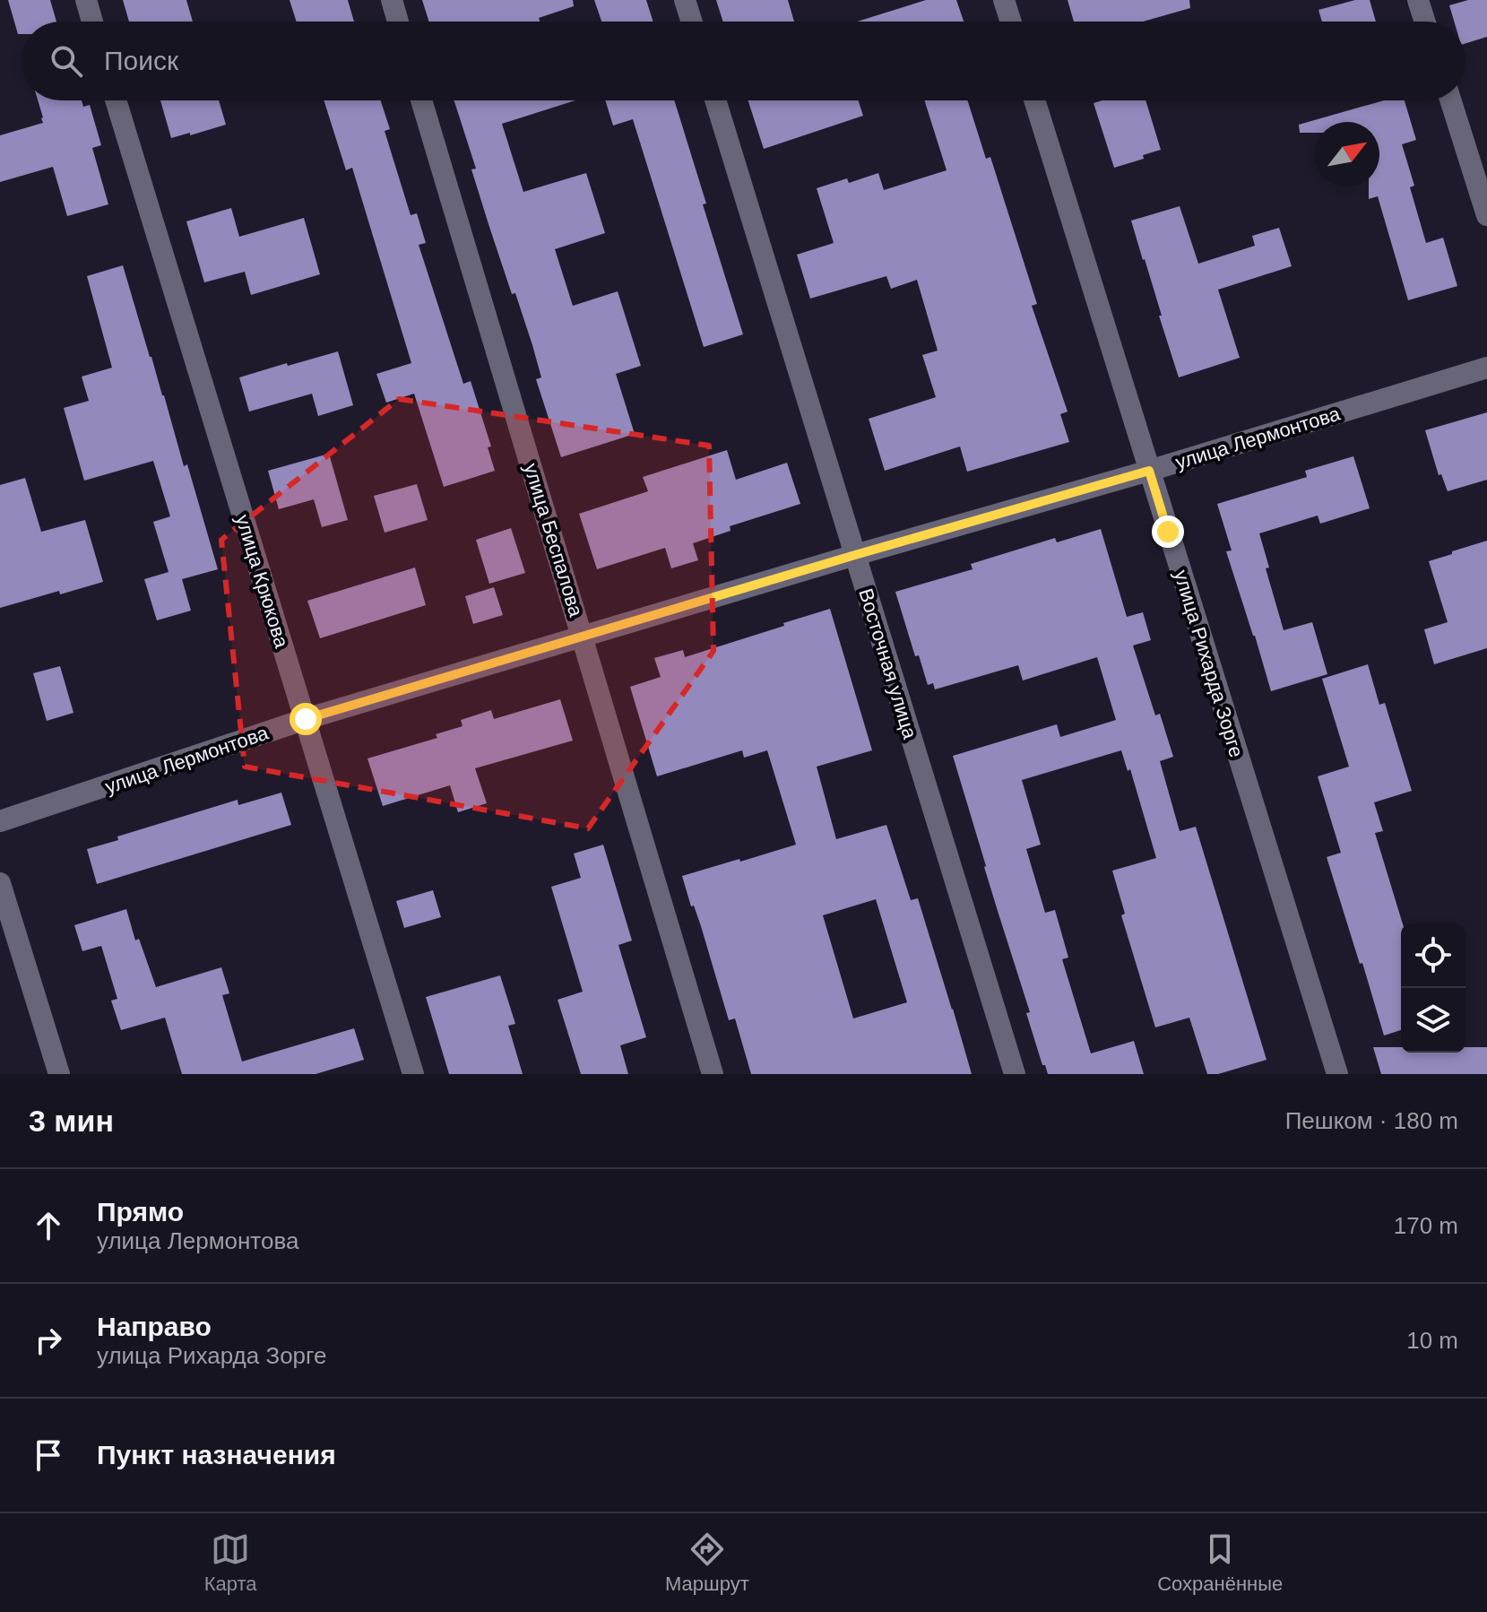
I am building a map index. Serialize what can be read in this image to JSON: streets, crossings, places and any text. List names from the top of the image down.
{
  "streets": {
    "street": [
      "улица Лермонтова",
      "улица Беспалова",
      "улица Крюкова",
      "Восточная улица",
      "улица Рихарда Зорге"
    ]
  },
  "crossings": [
    ["улица Лермонтова", "улица Беспалова"],
    ["улица Лермонтова", "улица Крюкова"],
    ["улица Лермонтова", "Восточная улица"],
    ["улица Лермонтова", "улица Рихарда Зорге"]
  ],
  "north": "top right",
  "page": {
    "search": "Поиск",
    "heading": ["3 мин", "Пешком · 180 m"],
    "list": [
      ["Прямо", "улица Лермонтова", "170 m"],
      ["Направо", "улица Рихарда Зорге", "10 m"],
      "Пункт назначения"
    ],
    "nav": ["Карта", "Маршрут", "Сохранённые"]
  }
}
